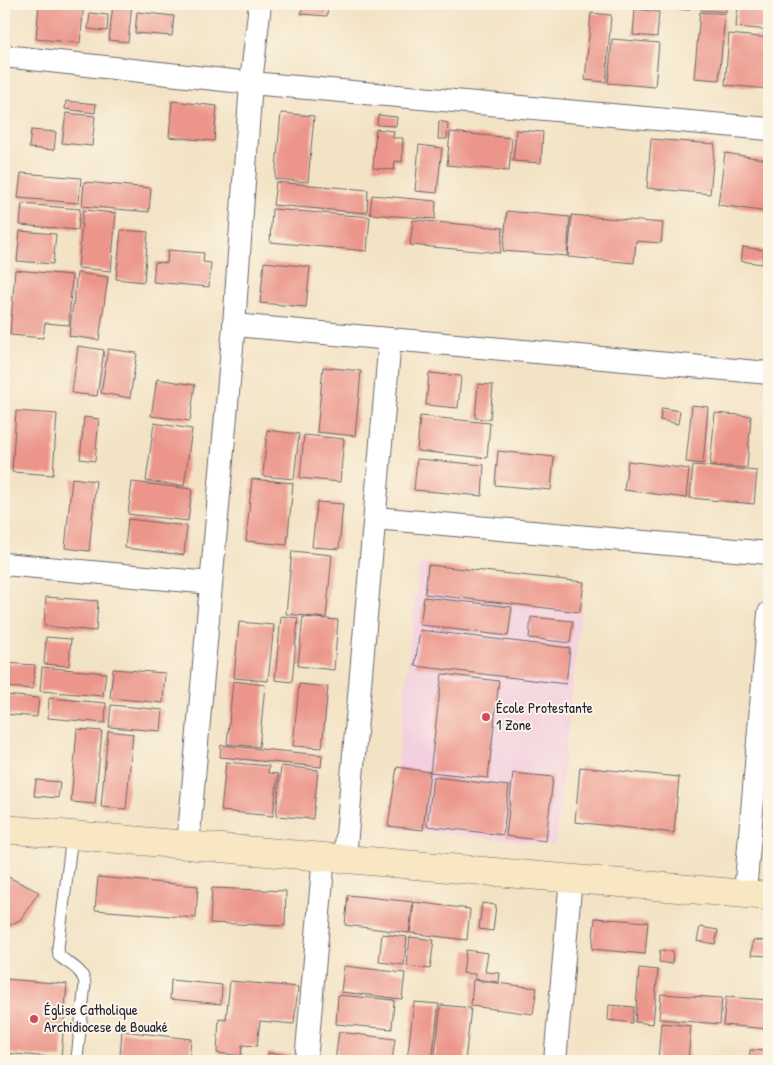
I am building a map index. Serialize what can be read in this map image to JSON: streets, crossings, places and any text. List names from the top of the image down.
{
  "places": ["École Protestante 1 Zone", "Église Catholique Archidiocese de Bouaké"]
}
